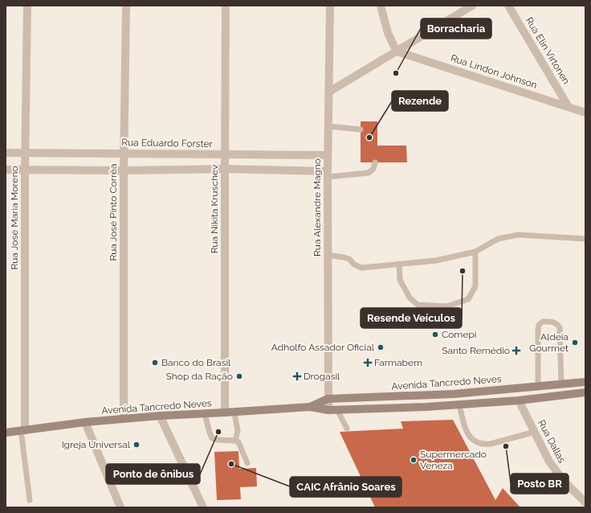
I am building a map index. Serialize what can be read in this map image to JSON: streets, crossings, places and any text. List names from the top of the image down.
{
  "streets": {
    "main road": ["Avenida Tancredo Neves"],
    "street": [
      "Rua Elin Virtonen",
      "Rua Lindon Johnson",
      "Rua Eduardo Forster",
      "Rua Alexandre Magno",
      "Rua Nikita Kruschev",
      "Rua José Pinto Corrêa",
      "Rua José Maria Moreno",
      "Rua Dallas"
    ]
  },
  "crossings": [
    ["Rua Elin Virtonen", "Rua Lindon Johnson"],
    ["Rua Eduardo Forster", "Rua Alexandre Magno"],
    ["Rua Eduardo Forster", "Rua Nikita Kruschev"],
    ["Rua Eduardo Forster", "Rua José Pinto Corrêa"],
    ["Rua Eduardo Forster", "Rua José Maria Moreno"],
    ["Rua Alexandre Magno", "Avenida Tancredo Neves"],
    ["Rua Nikita Kruschev", "Avenida Tancredo Neves"],
    ["Rua José Pinto Corrêa", "Avenida Tancredo Neves"],
    ["Rua José Maria Moreno", "Avenida Tancredo Neves"],
    ["Avenida Tancredo Neves", "Rua Dallas"]
  ],
  "places": {
    "other": [
      "Borracharia",
      "Rezende",
      "Resende Veículos",
      "Comepi",
      "Aldeia Gourmet",
      "Adholfo Assador Oficial",
      "Banco do Brasil",
      "Shop da Ração",
      "Ponto de ônibus",
      "Igreja Universal",
      "Posto BR",
      "Supermercado Veneza",
      "CAIC Afrânio Soares"
    ],
    "health": ["Santo Remédio", "Farmabem", "Drogasil"]
  }
}
